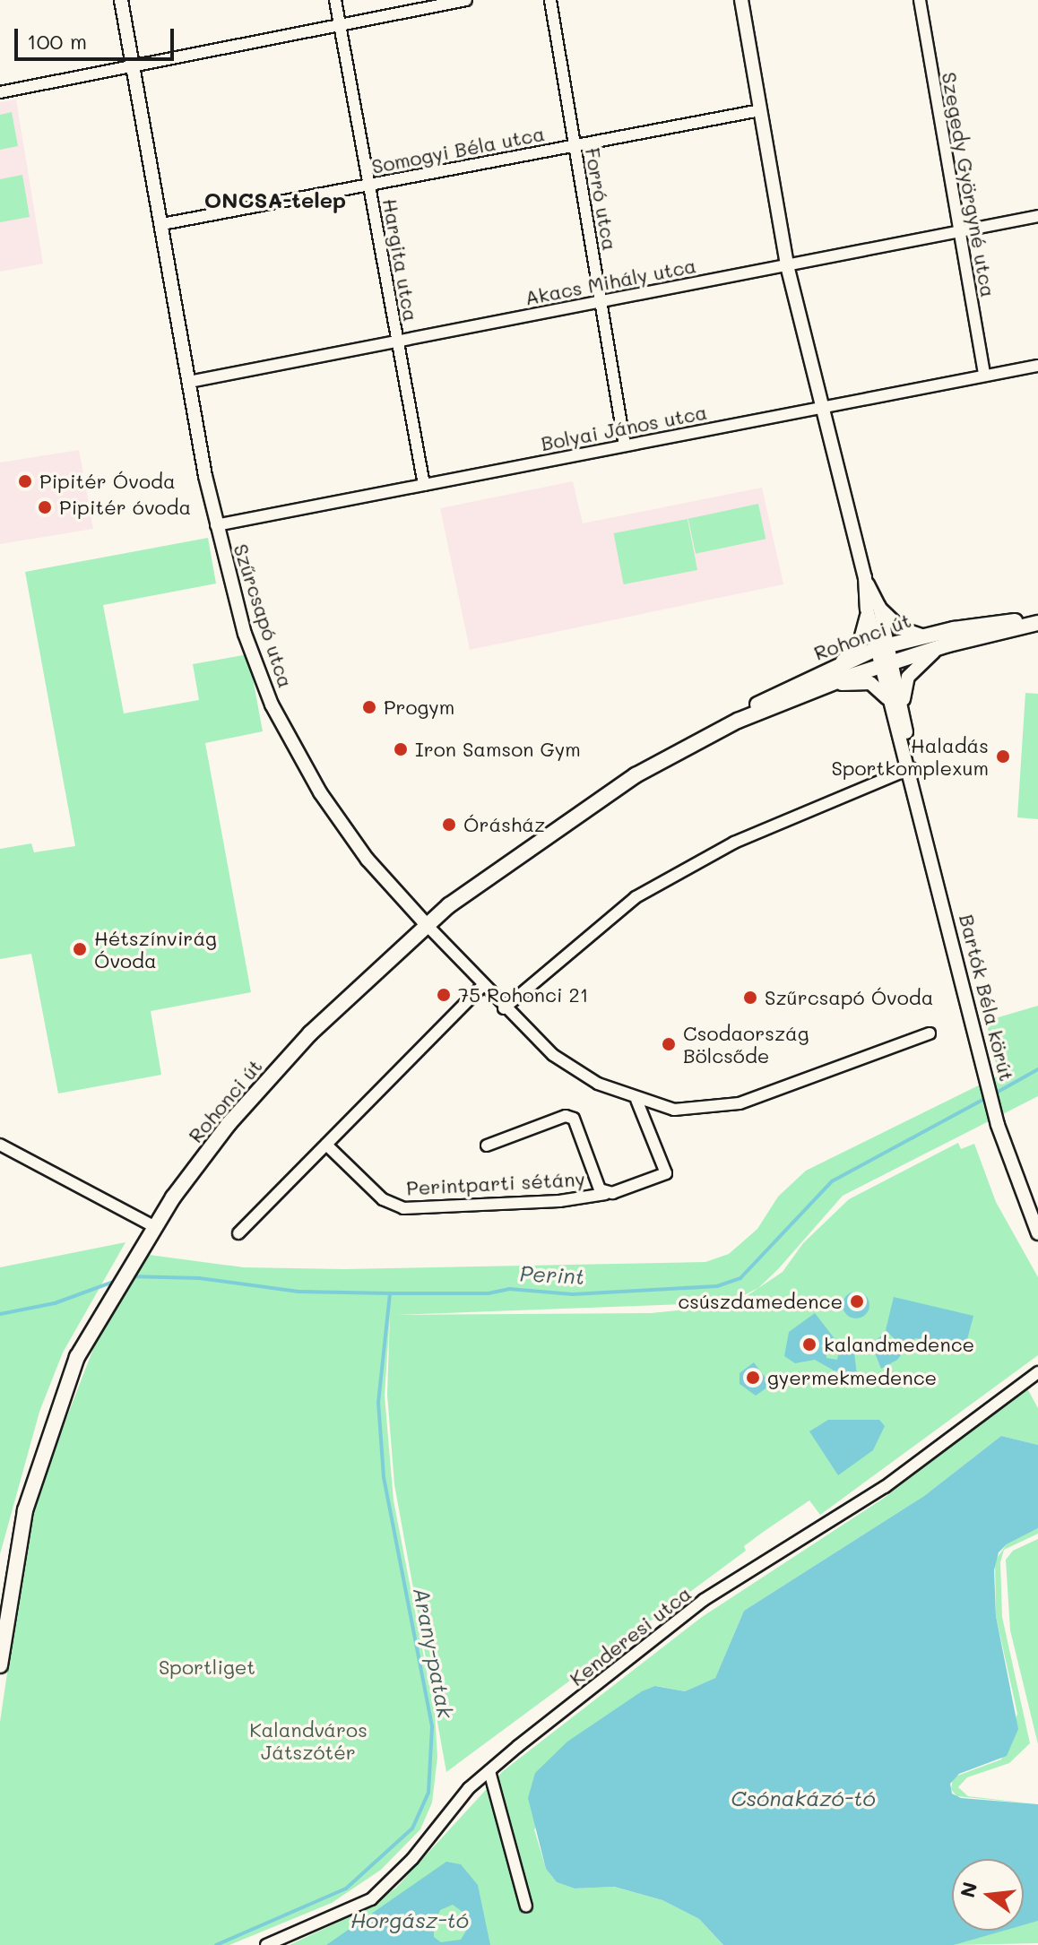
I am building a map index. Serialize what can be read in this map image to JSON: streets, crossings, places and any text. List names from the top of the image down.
{
  "streets": {
    "main road": ["Rohonci út"],
    "street": [
      "Somogyi Béla utca",
      "Szegedy Györgyné utca",
      "Forró utca",
      "Hargita utca",
      "Akacs Mihály utca",
      "Bolyai János utca",
      "Szűrcsapó utca",
      "Bartók Béla körút",
      "Perintparti sétány",
      "Kenderesi utca"
    ]
  },
  "crossings": [
    ["Somogyi Béla utca", "Forró utca"],
    ["Somogyi Béla utca", "Hargita utca"],
    ["Somogyi Béla utca", "Szűrcsapó utca"],
    ["Somogyi Béla utca", "Bartók Béla körút"],
    ["Szegedy Györgyné utca", "Akacs Mihály utca"],
    ["Szegedy Györgyné utca", "Bolyai János utca"],
    ["Forró utca", "Akacs Mihály utca"],
    ["Forró utca", "Bolyai János utca"],
    ["Hargita utca", "Akacs Mihály utca"],
    ["Hargita utca", "Bolyai János utca"],
    ["Akacs Mihály utca", "Szűrcsapó utca"],
    ["Akacs Mihály utca", "Bartók Béla körút"],
    ["Bolyai János utca", "Szűrcsapó utca"],
    ["Bolyai János utca", "Bartók Béla körút"],
    ["Szűrcsapó utca", "Rohonci út"],
    ["Rohonci út", "Bartók Béla körút"]
  ],
  "districts": ["ONCSA-telep"],
  "water": [
    "Perint",
    "Arany-patak",
    "Csónakázó-tó",
    "Horgász-tó"
  ],
  "parks": ["Sportliget", "Kalandváros Játszótér"],
  "places": [
    "Pipitér Óvoda",
    "Pipitér óvoda",
    "Progym",
    "Iron Samson Gym",
    "Haladás Sportkomplexum",
    "Órásház",
    "Hétszínvirág Óvoda",
    "75 Rohonci 21",
    "Szűrcsapó Óvoda",
    "Csodaország Bölcsőde",
    "csúszdamedence",
    "kalandmedence",
    "gyermekmedence"
  ],
  "scale_bar": "100 m",
  "north": "left"
}
